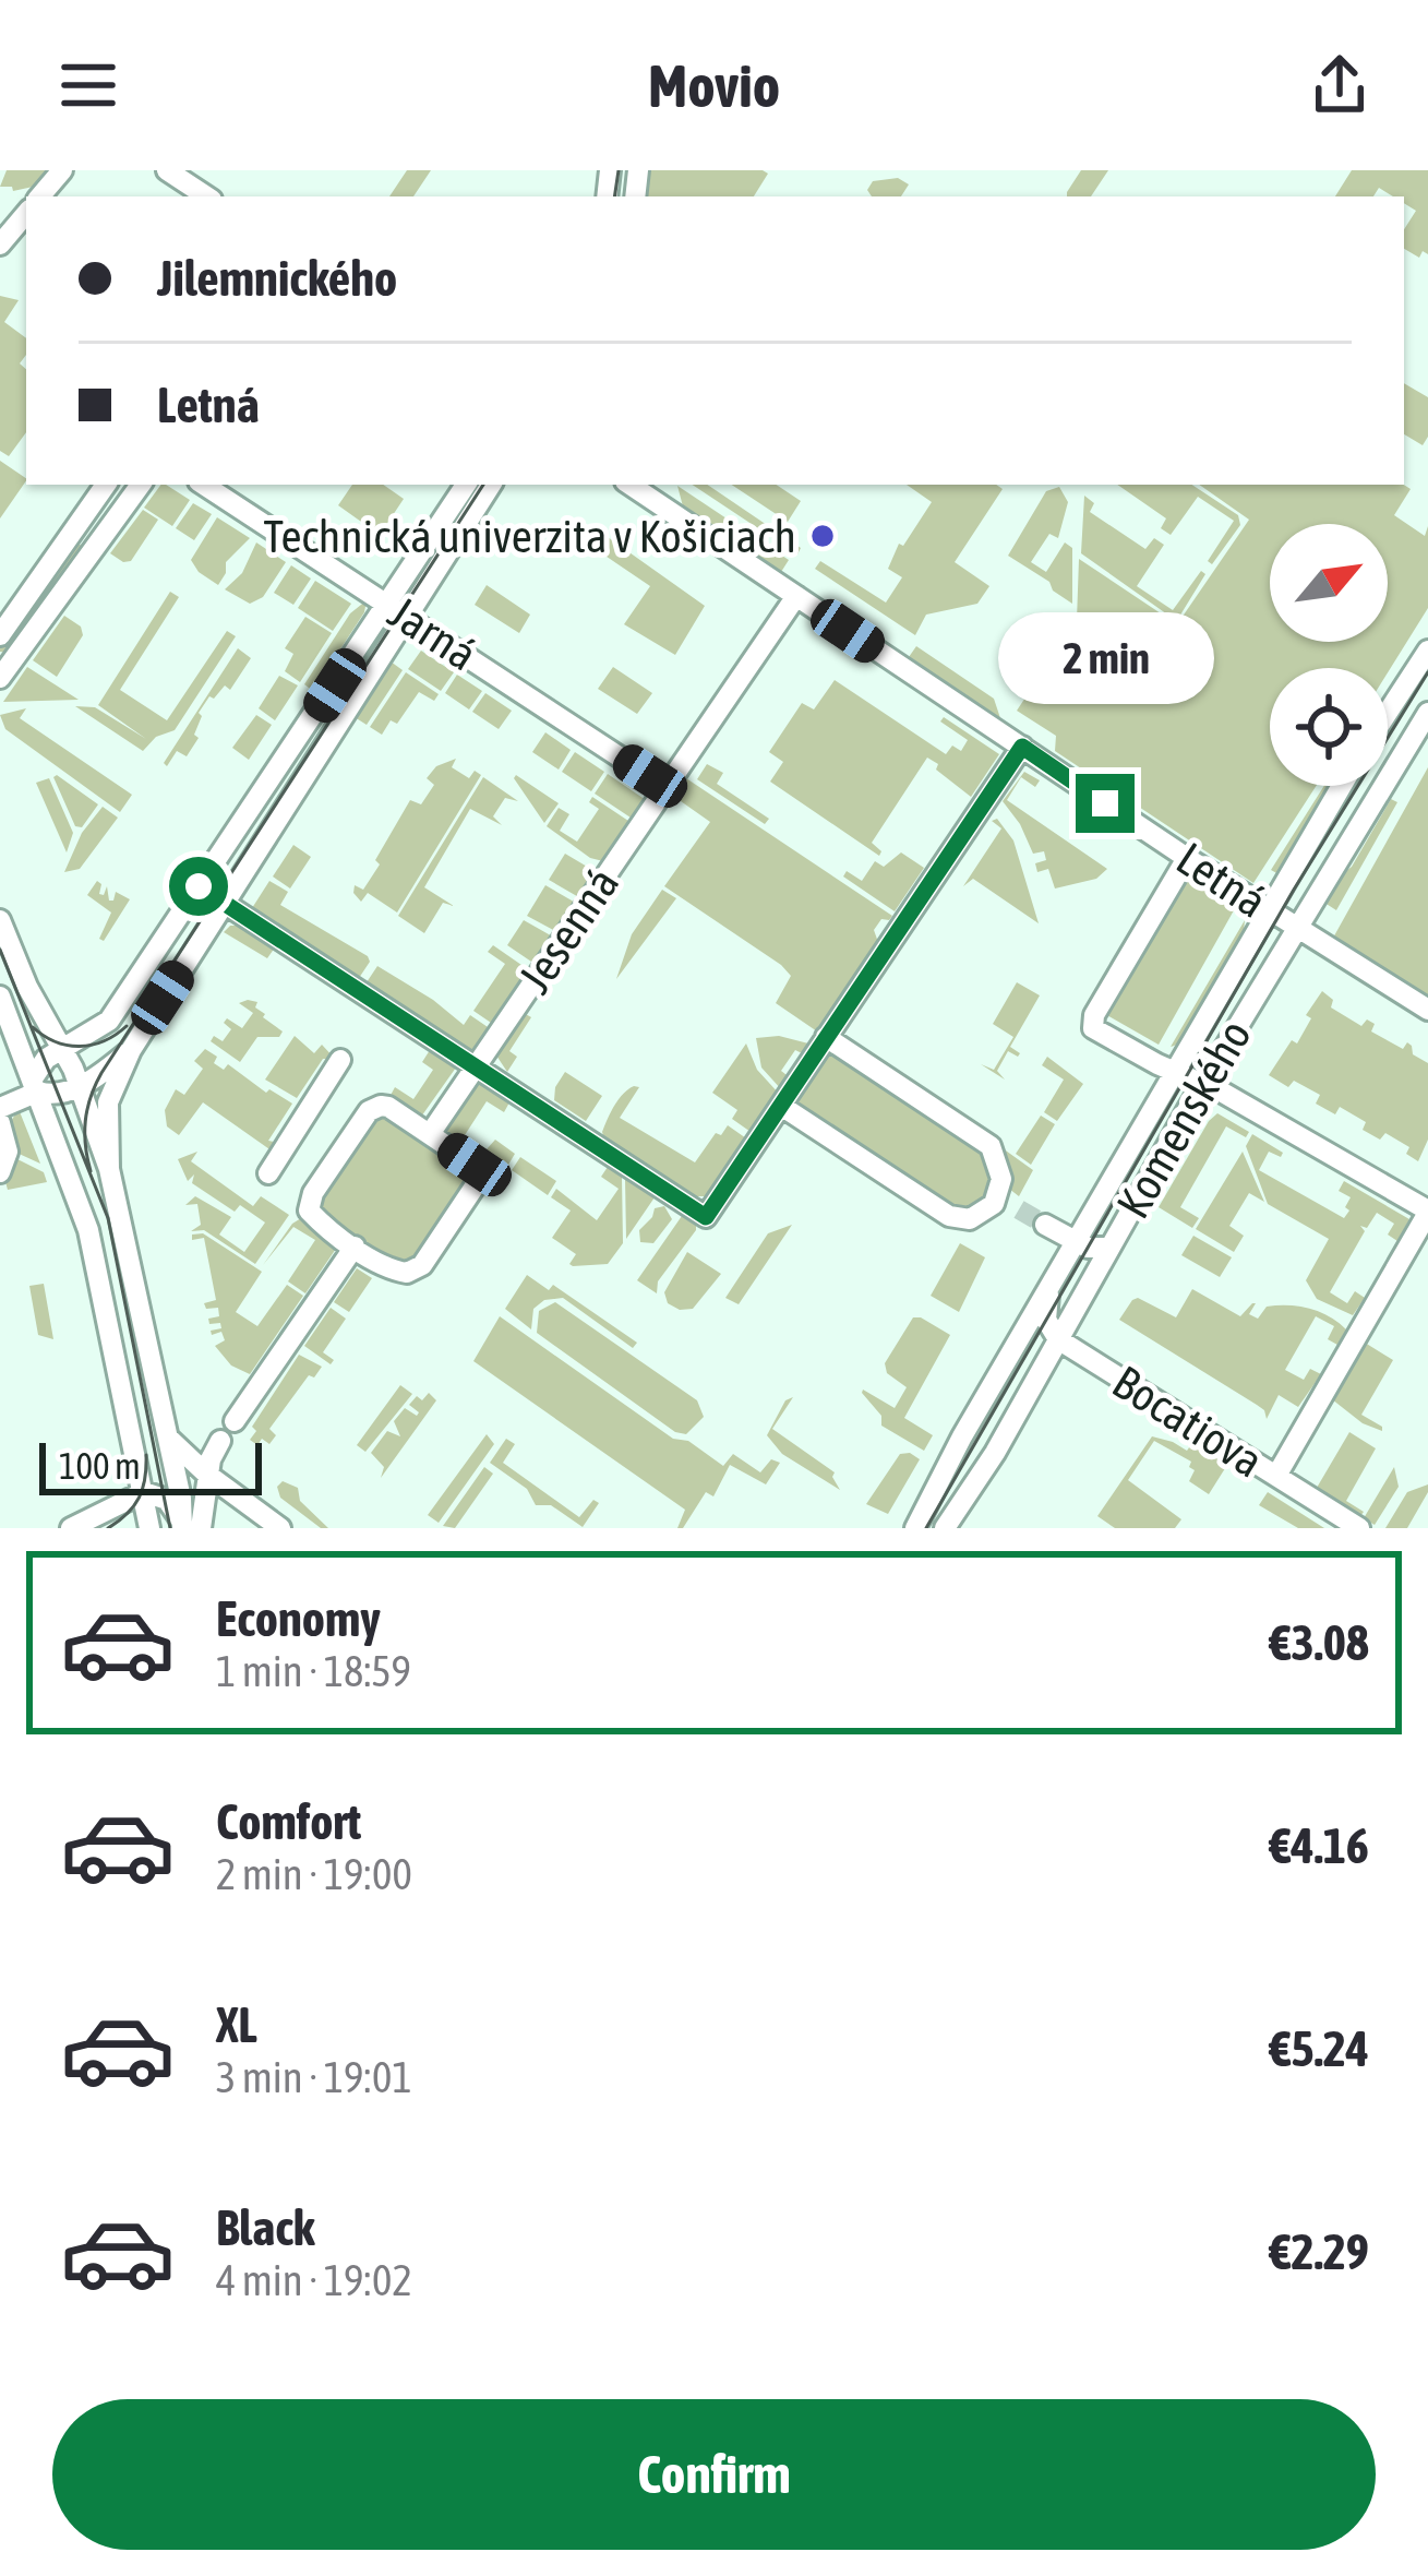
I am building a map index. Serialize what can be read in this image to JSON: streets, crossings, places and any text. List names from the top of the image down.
{
  "streets": {
    "street": [
      "Jarná",
      "Letná",
      "Jesenná",
      "Komenského",
      "Bocatiova"
    ]
  },
  "crossings": [
    ["Jarná", "Jesenná"],
    ["Letná", "Jesenná"],
    ["Letná", "Komenského"],
    ["Komenského", "Bocatiova"]
  ],
  "places": ["Technická univerzita v Košiciach"],
  "scale_bar": "100 m",
  "north": "top right",
  "page": {
    "header": "Movio",
    "banner": ["Jilemnického", "Letná"],
    "bubble": "2 min",
    "scale": "100 m",
    "list": [
      {
        "name": "Economy",
        "note": "1 min · 18:59",
        "value": "€3.08"
      },
      {
        "name": "Comfort",
        "note": "2 min · 19:00",
        "value": "€4.16"
      },
      {
        "name": "XL",
        "note": "3 min · 19:01",
        "value": "€5.24"
      },
      {
        "name": "Black",
        "note": "4 min · 19:02",
        "value": "€2.29"
      }
    ],
    "buttons": "Confirm"
  }
}
